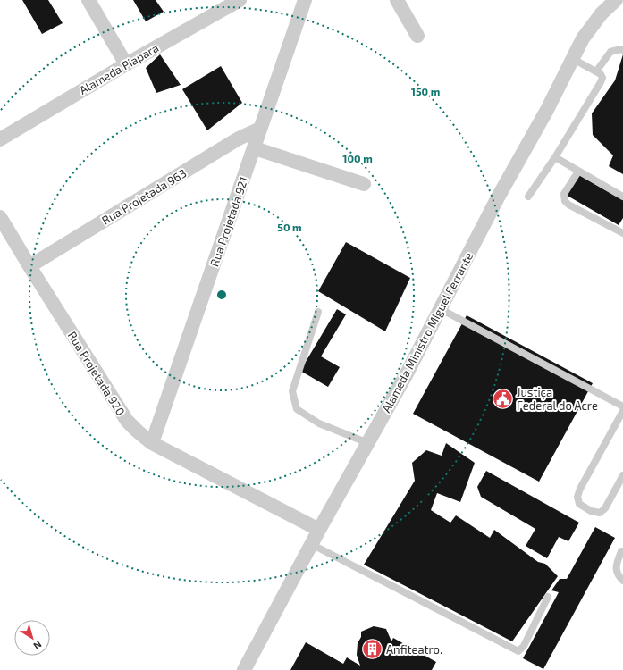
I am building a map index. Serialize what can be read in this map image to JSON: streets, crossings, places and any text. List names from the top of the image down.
{
  "streets": {
    "street": [
      "Alameda Piapara",
      "Rua Projetada 963",
      "Rua Projetada 921",
      "Alameda Ministro Miguel Ferrante",
      "Rua Projetada 920"
    ]
  },
  "crossings": [
    ["Rua Projetada 963", "Rua Projetada 921"],
    ["Rua Projetada 963", "Rua Projetada 920"],
    ["Rua Projetada 921", "Rua Projetada 920"],
    ["Alameda Ministro Miguel Ferrante", "Rua Projetada 920"]
  ],
  "places": {
    "public building": ["Justiça Federal do Acre"],
    "building": ["Anfiteatro."]
  },
  "north": "bottom right",
  "rings": ["150 m", "100 m", "50 m"]
}
